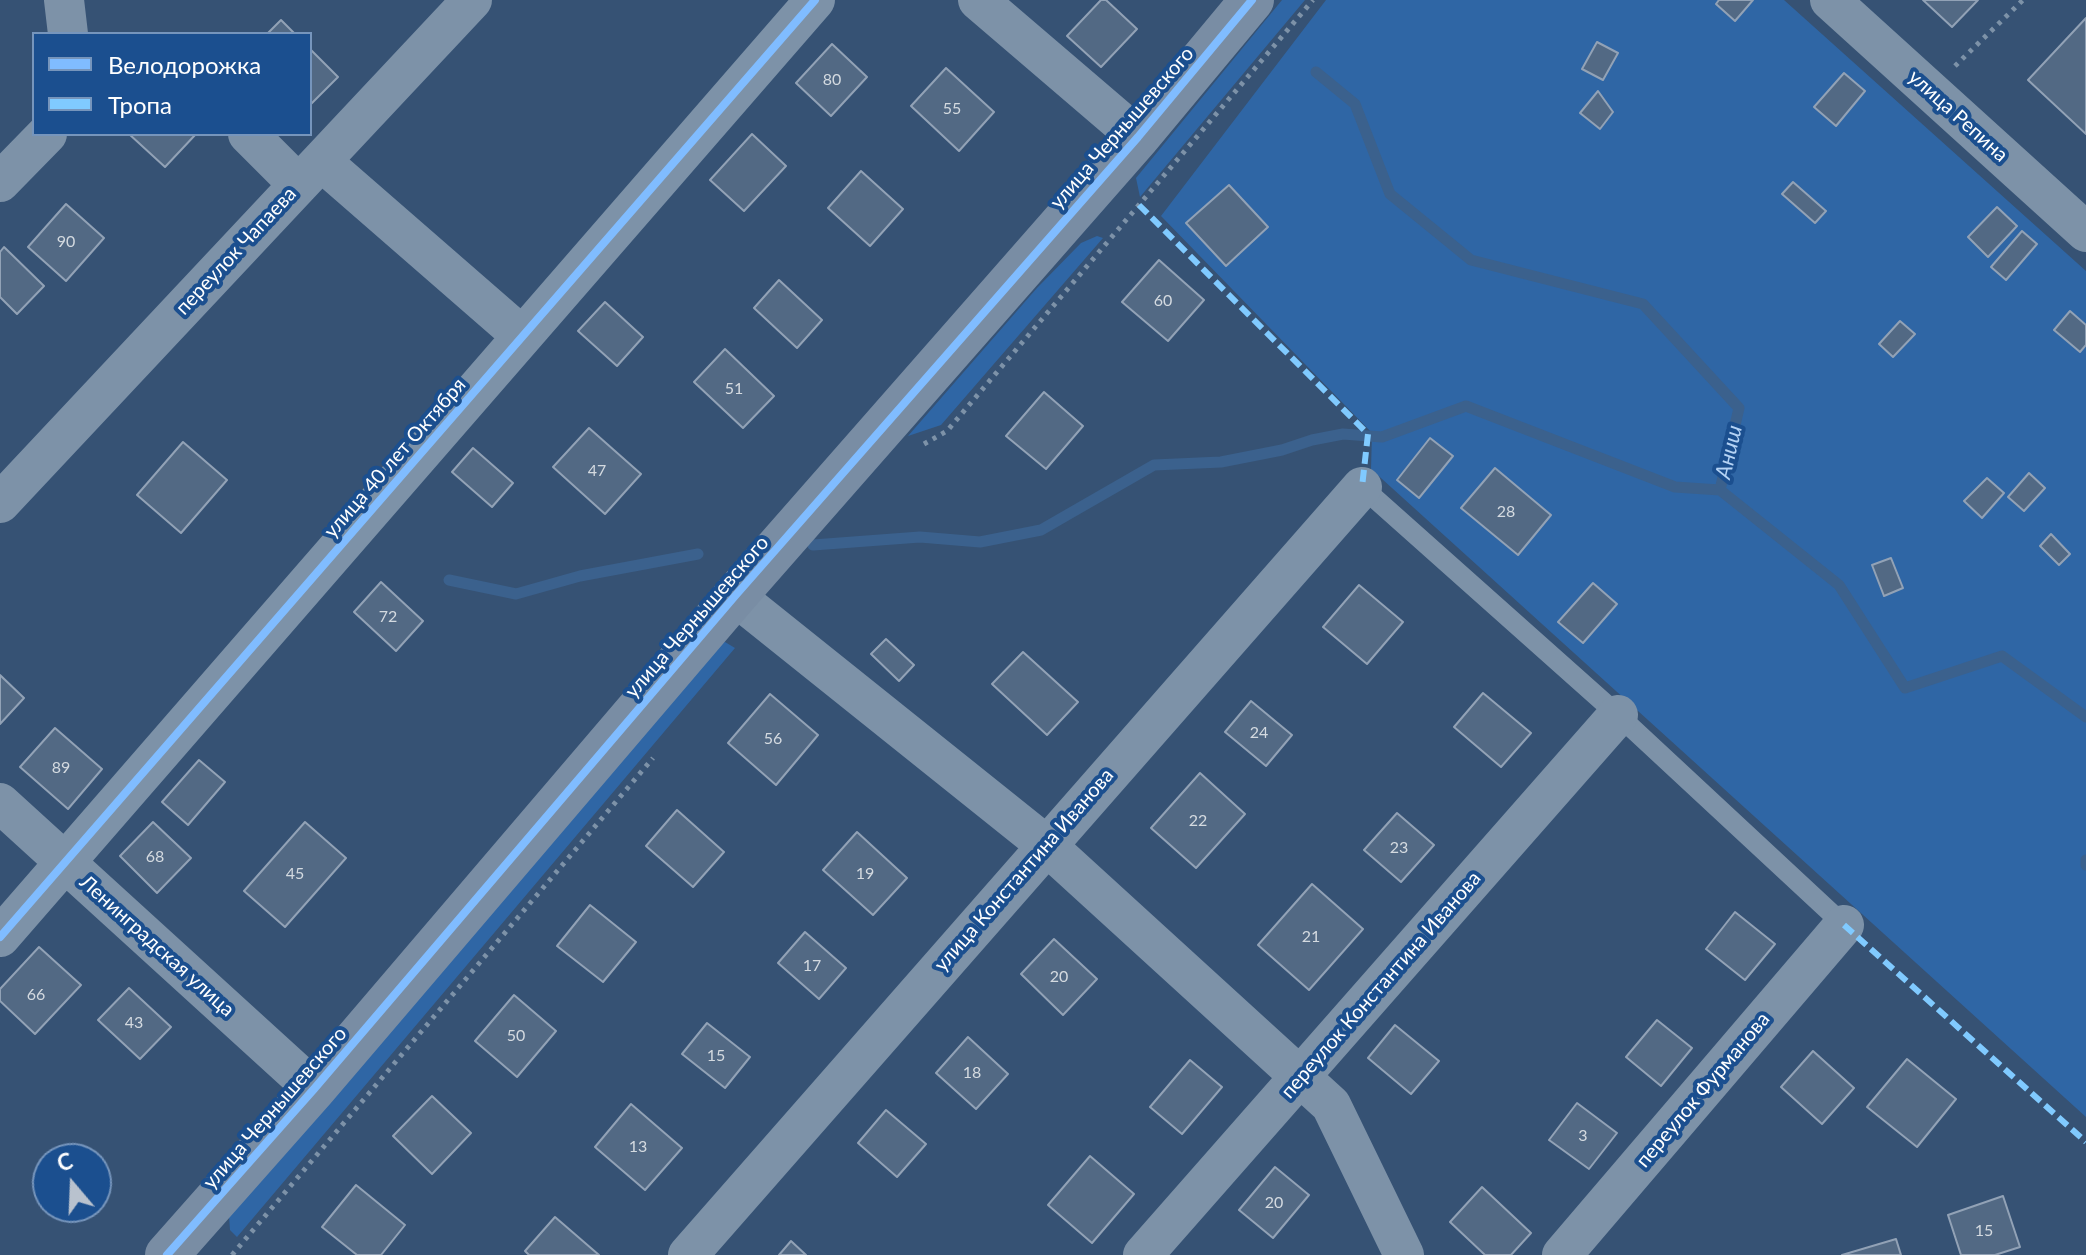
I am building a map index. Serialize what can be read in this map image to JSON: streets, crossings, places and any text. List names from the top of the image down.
{
  "streets": {
    "street": [
      "улица Репина",
      "улица Чернышевского",
      "переулок Чапаева",
      "улица 40 лет Октября",
      "улица Константина Иванова",
      "Ленинградская улица",
      "переулок Константина Иванова",
      "переулок Фурманова"
    ]
  },
  "crossings": [
    ["улица Чернышевского", "Ленинградская улица"],
    ["улица 40 лет Октября", "Ленинградская улица"]
  ],
  "water": ["Аниш"],
  "house_numbers": [
    "80",
    "55",
    "90",
    "60",
    "51",
    "47",
    "28",
    "72",
    "24",
    "56",
    "89",
    "22",
    "23",
    "68",
    "45",
    "19",
    "21",
    "17",
    "20",
    "66",
    "43",
    "50",
    "15",
    "18",
    "3",
    "13",
    "20",
    "15"
  ],
  "legend": ["Велодорожка", "Тропа"],
  "north": "top"
}
